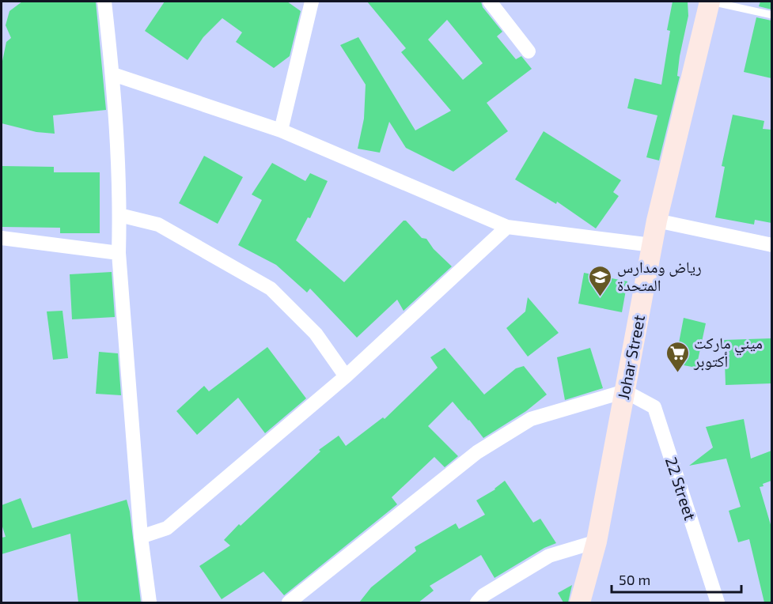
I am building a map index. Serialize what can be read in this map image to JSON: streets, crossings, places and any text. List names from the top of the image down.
{
  "streets": {
    "street": ["Johar Street", "22 Street"]
  },
  "crossings": [
    ["Johar Street", "22 Street"]
  ],
  "places": {
    "school or university": ["رياض ومدارس المتحدة"],
    "supermarket": ["ميني ماركت أكتوبر"]
  },
  "scale_bar": "50 m"
}
